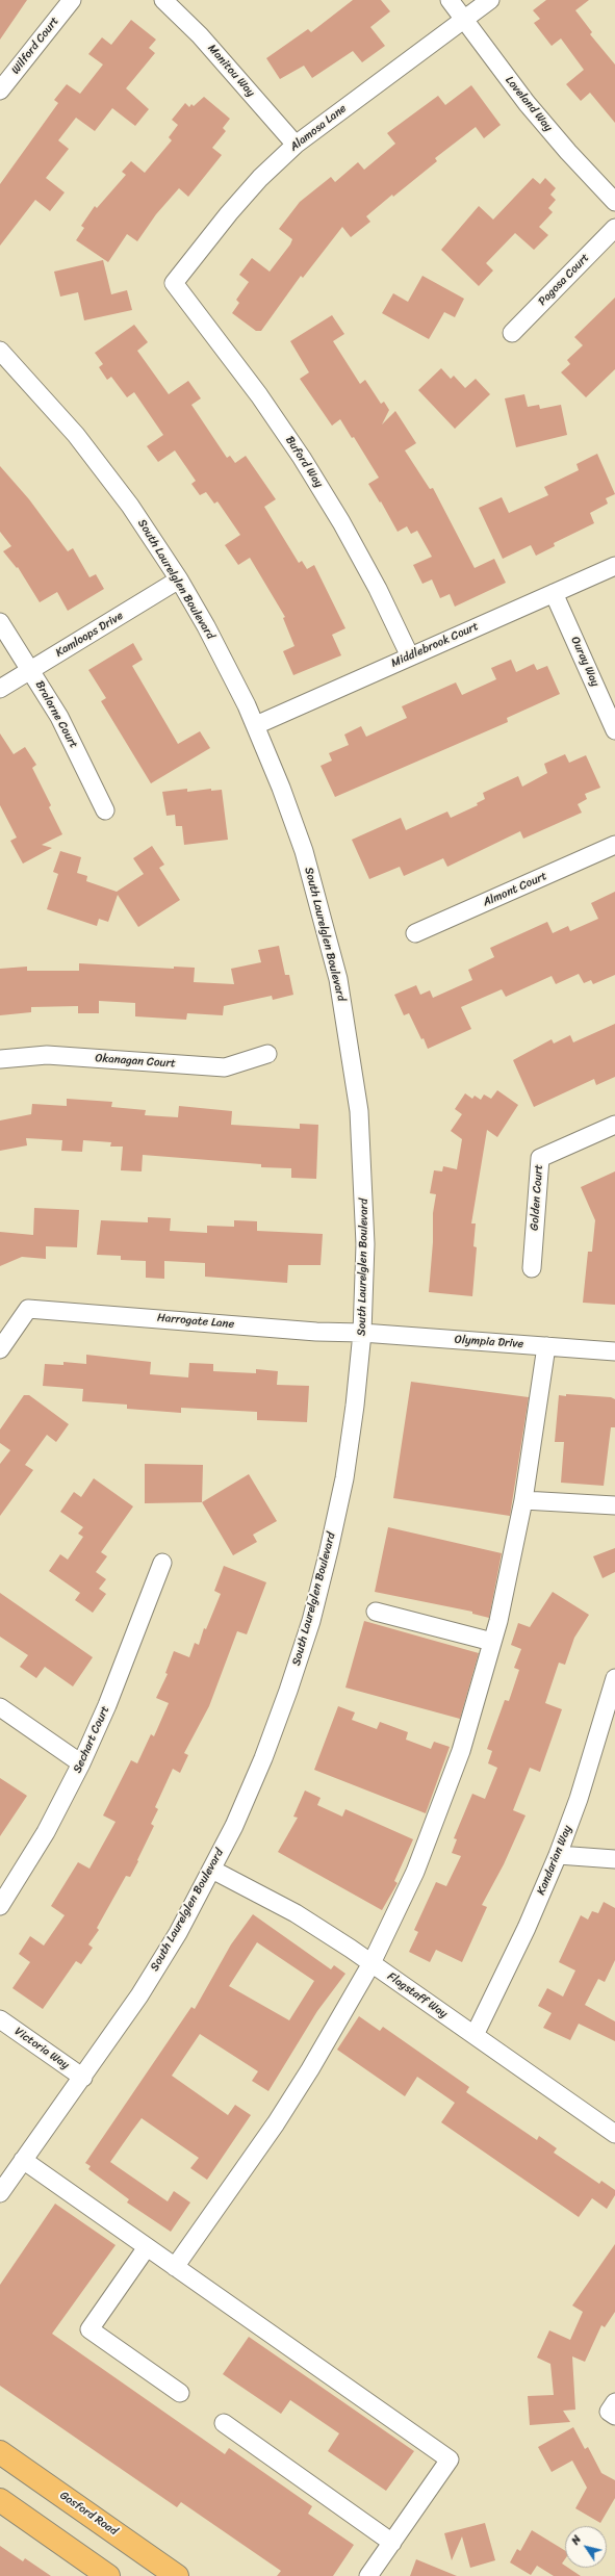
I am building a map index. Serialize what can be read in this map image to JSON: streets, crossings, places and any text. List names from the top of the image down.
{
  "streets": {
    "main road": ["Gosford Road"],
    "street": [
      "Wilford Court",
      "Manitou Way",
      "Loveland Way",
      "Alamosa Lane",
      "Pagosa Court",
      "Buford Way",
      "South Laurelglen Boulevard",
      "Kamloops Drive",
      "Middlebrook Court",
      "Ouray Way",
      "Bralorne Court",
      "Almont Court",
      "Okanagan Court",
      "Golden Court",
      "Harrogate Lane",
      "Olympia Drive",
      "Sechart Court",
      "Kandarian Way",
      "Flagstaff Way",
      "Victoria Way"
    ]
  },
  "crossings": [
    ["Manitou Way", "Alamosa Lane"],
    ["Loveland Way", "Alamosa Lane"],
    ["Alamosa Lane", "Buford Way"],
    ["Buford Way", "Middlebrook Court"],
    ["South Laurelglen Boulevard", "Kamloops Drive"],
    ["South Laurelglen Boulevard", "Middlebrook Court"],
    ["South Laurelglen Boulevard", "Harrogate Lane"],
    ["South Laurelglen Boulevard", "Olympia Drive"],
    ["South Laurelglen Boulevard", "Flagstaff Way"],
    ["South Laurelglen Boulevard", "Victoria Way"],
    ["Kamloops Drive", "Bralorne Court"],
    ["Middlebrook Court", "Ouray Way"],
    ["Harrogate Lane", "Olympia Drive"],
    ["Kandarian Way", "Flagstaff Way"]
  ],
  "north": "top left"
}
